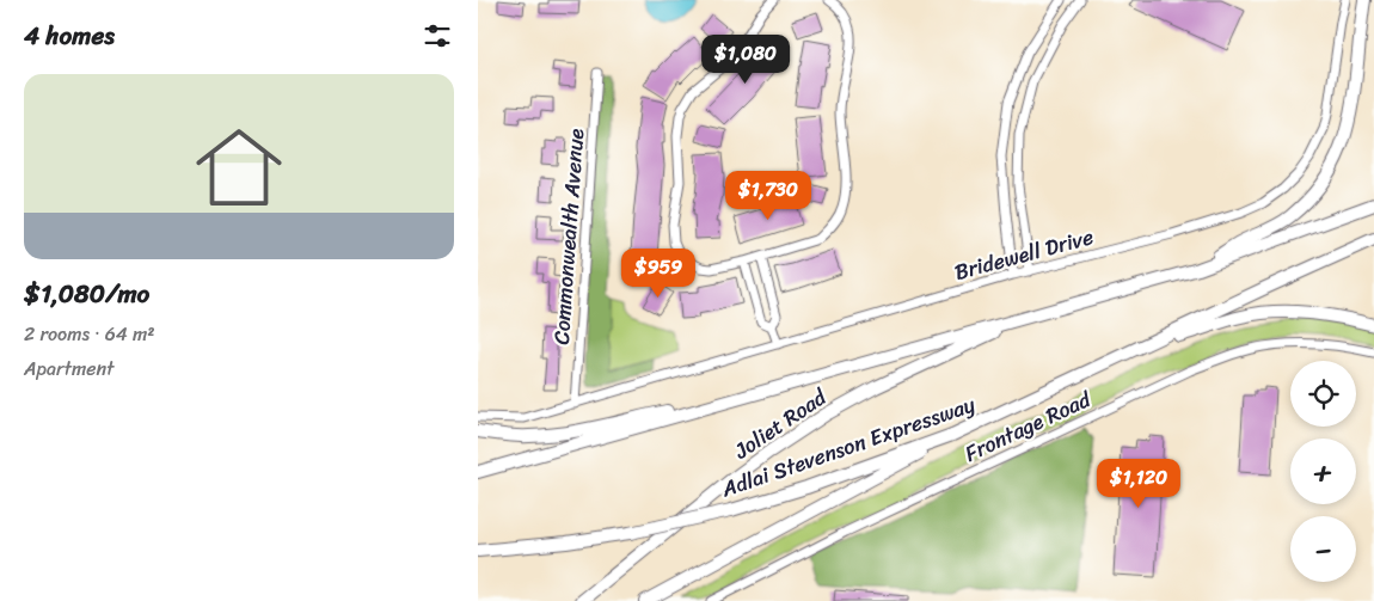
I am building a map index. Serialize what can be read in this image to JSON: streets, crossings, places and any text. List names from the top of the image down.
{
  "streets": {
    "highway": ["Joliet Road", "Adlai Stevenson Expressway"],
    "street": ["Commonwealth Avenue", "Bridewell Drive", "Frontage Road"]
  },
  "crossings": [
    ["Commonwealth Avenue", "Bridewell Drive"]
  ],
  "page": {
    "heading": "4 homes",
    "price": [
      "$1,080",
      "$1,730",
      "$959",
      "$1,120"
    ],
    "list": [
      {
        "name": "$1,080/mo",
        "note": "2 rooms · 64 m² · Apartment"
      }
    ],
    "map_buttons": ["+", "−"]
  }
}
